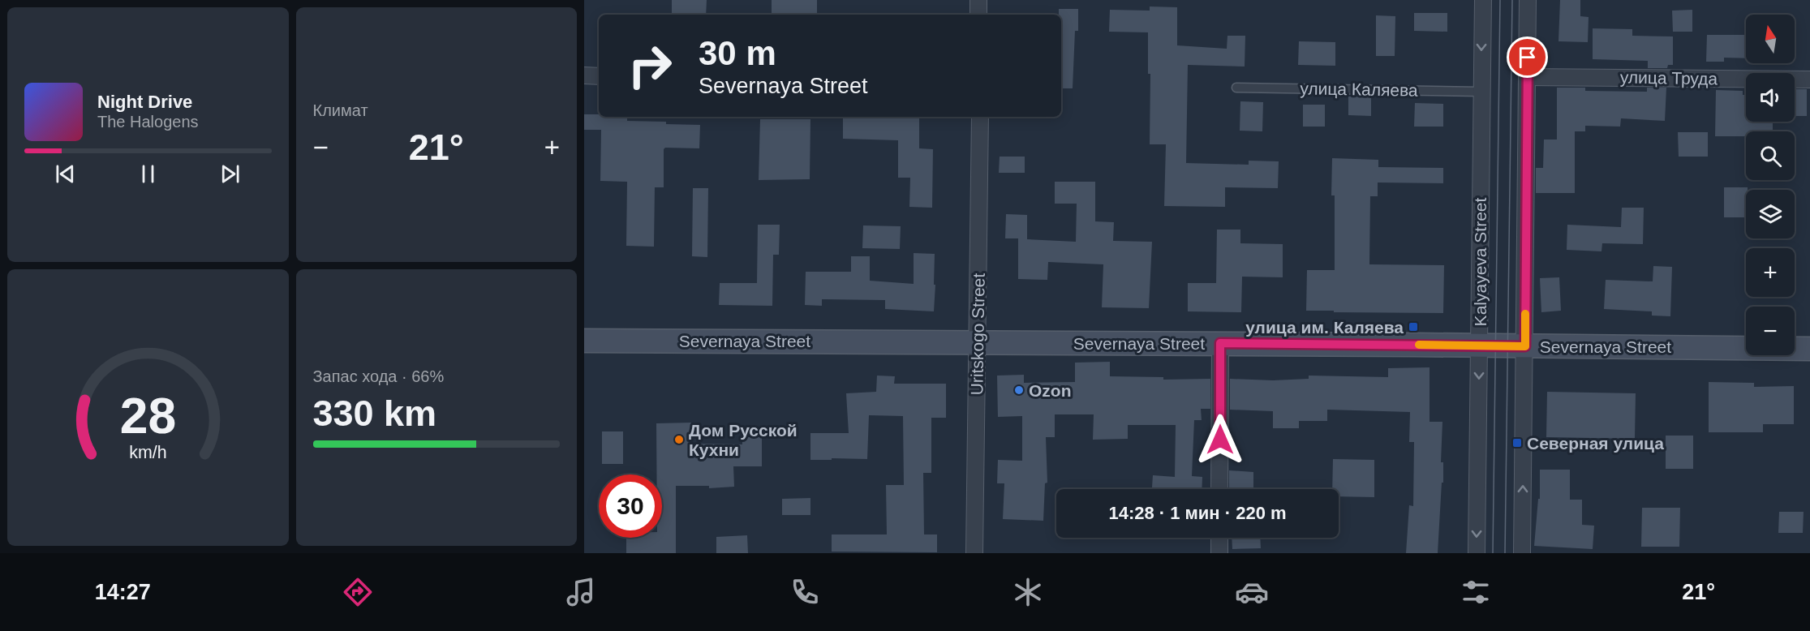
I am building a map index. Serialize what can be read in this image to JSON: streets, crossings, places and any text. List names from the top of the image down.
{
  "streets": {
    "main road": ["Severnaya Street"],
    "street": ["улица Труда", "Kalyayeva Street", "Uritskogo Street"],
    "lane": ["улица Каляева"]
  },
  "crossings": [
    ["улица Каляева", "Kalyayeva Street"],
    ["Kalyayeva Street", "Severnaya Street"],
    ["Uritskogo Street", "Severnaya Street"]
  ],
  "places": {
    "transit": ["улица им. Каляева", "Северная улица"],
    "other": ["Ozon", "Дом Русской Кухни"]
  },
  "north": "top",
  "page": {
    "tile": [
      "Климат",
      ["Запас хода · 66%", "330 km"]
    ],
    "map_buttons": ["+", "−"],
    "turn": ["30 m", "Severnaya Street"],
    "song": ["Night Drive", "The Halogens"],
    "heat": ["−", "21°", "+"],
    "limit": "30",
    "trip": "14:28 · 1 мин · 220 m",
    "tabs": ["14:27", "21°"],
    "gauge": ["28", "km/h"]
  }
}
